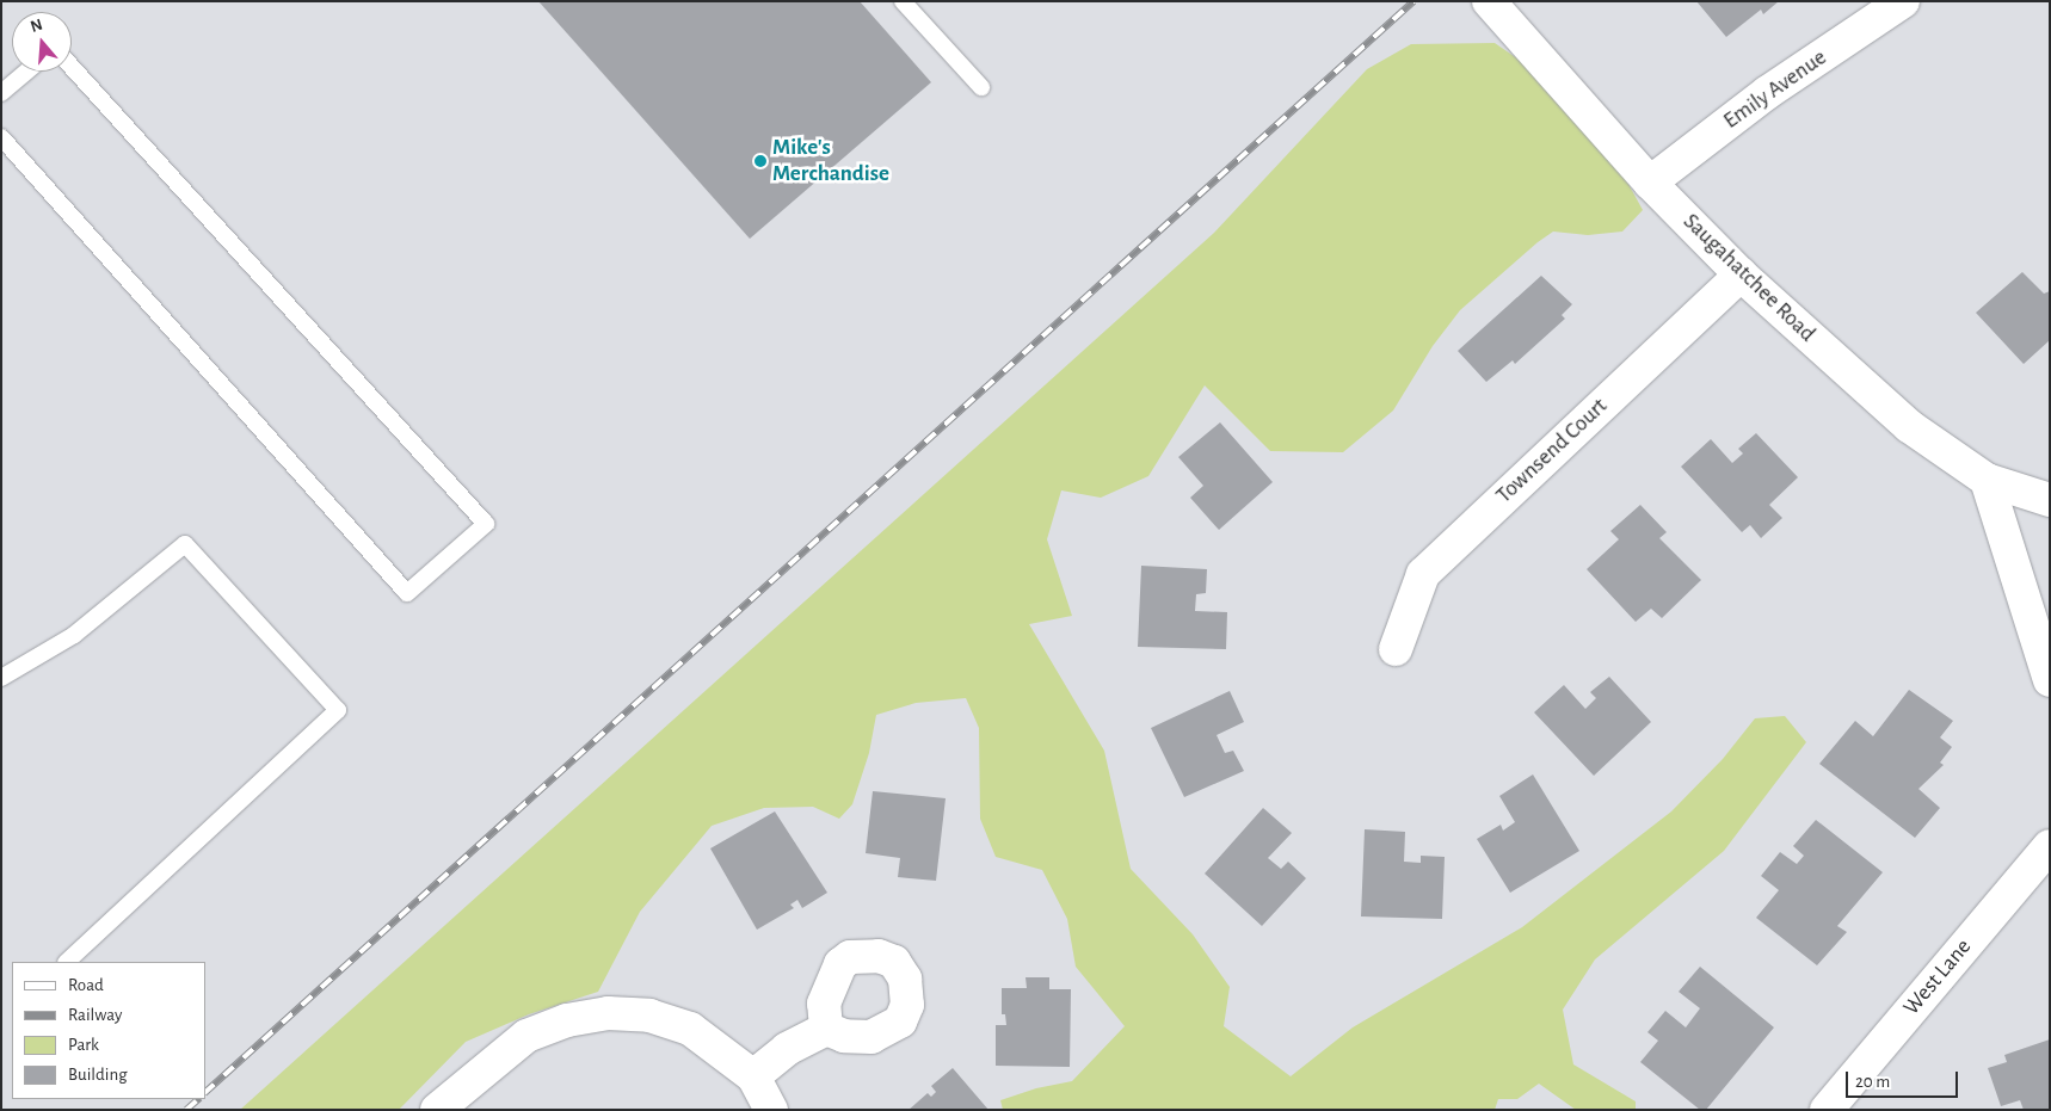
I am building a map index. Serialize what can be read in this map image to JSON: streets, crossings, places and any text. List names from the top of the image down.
{
  "streets": {
    "street": [
      "Emily Avenue",
      "Saugahatchee Road",
      "Townsend Court",
      "West Lane"
    ]
  },
  "crossings": [
    ["Emily Avenue", "Saugahatchee Road"],
    ["Saugahatchee Road", "Townsend Court"]
  ],
  "places": ["Mike's Merchandise"],
  "legend": [
    "Road",
    "Railway",
    "Park",
    "Building"
  ],
  "scale_bar": "20 m",
  "north": "top"
}
